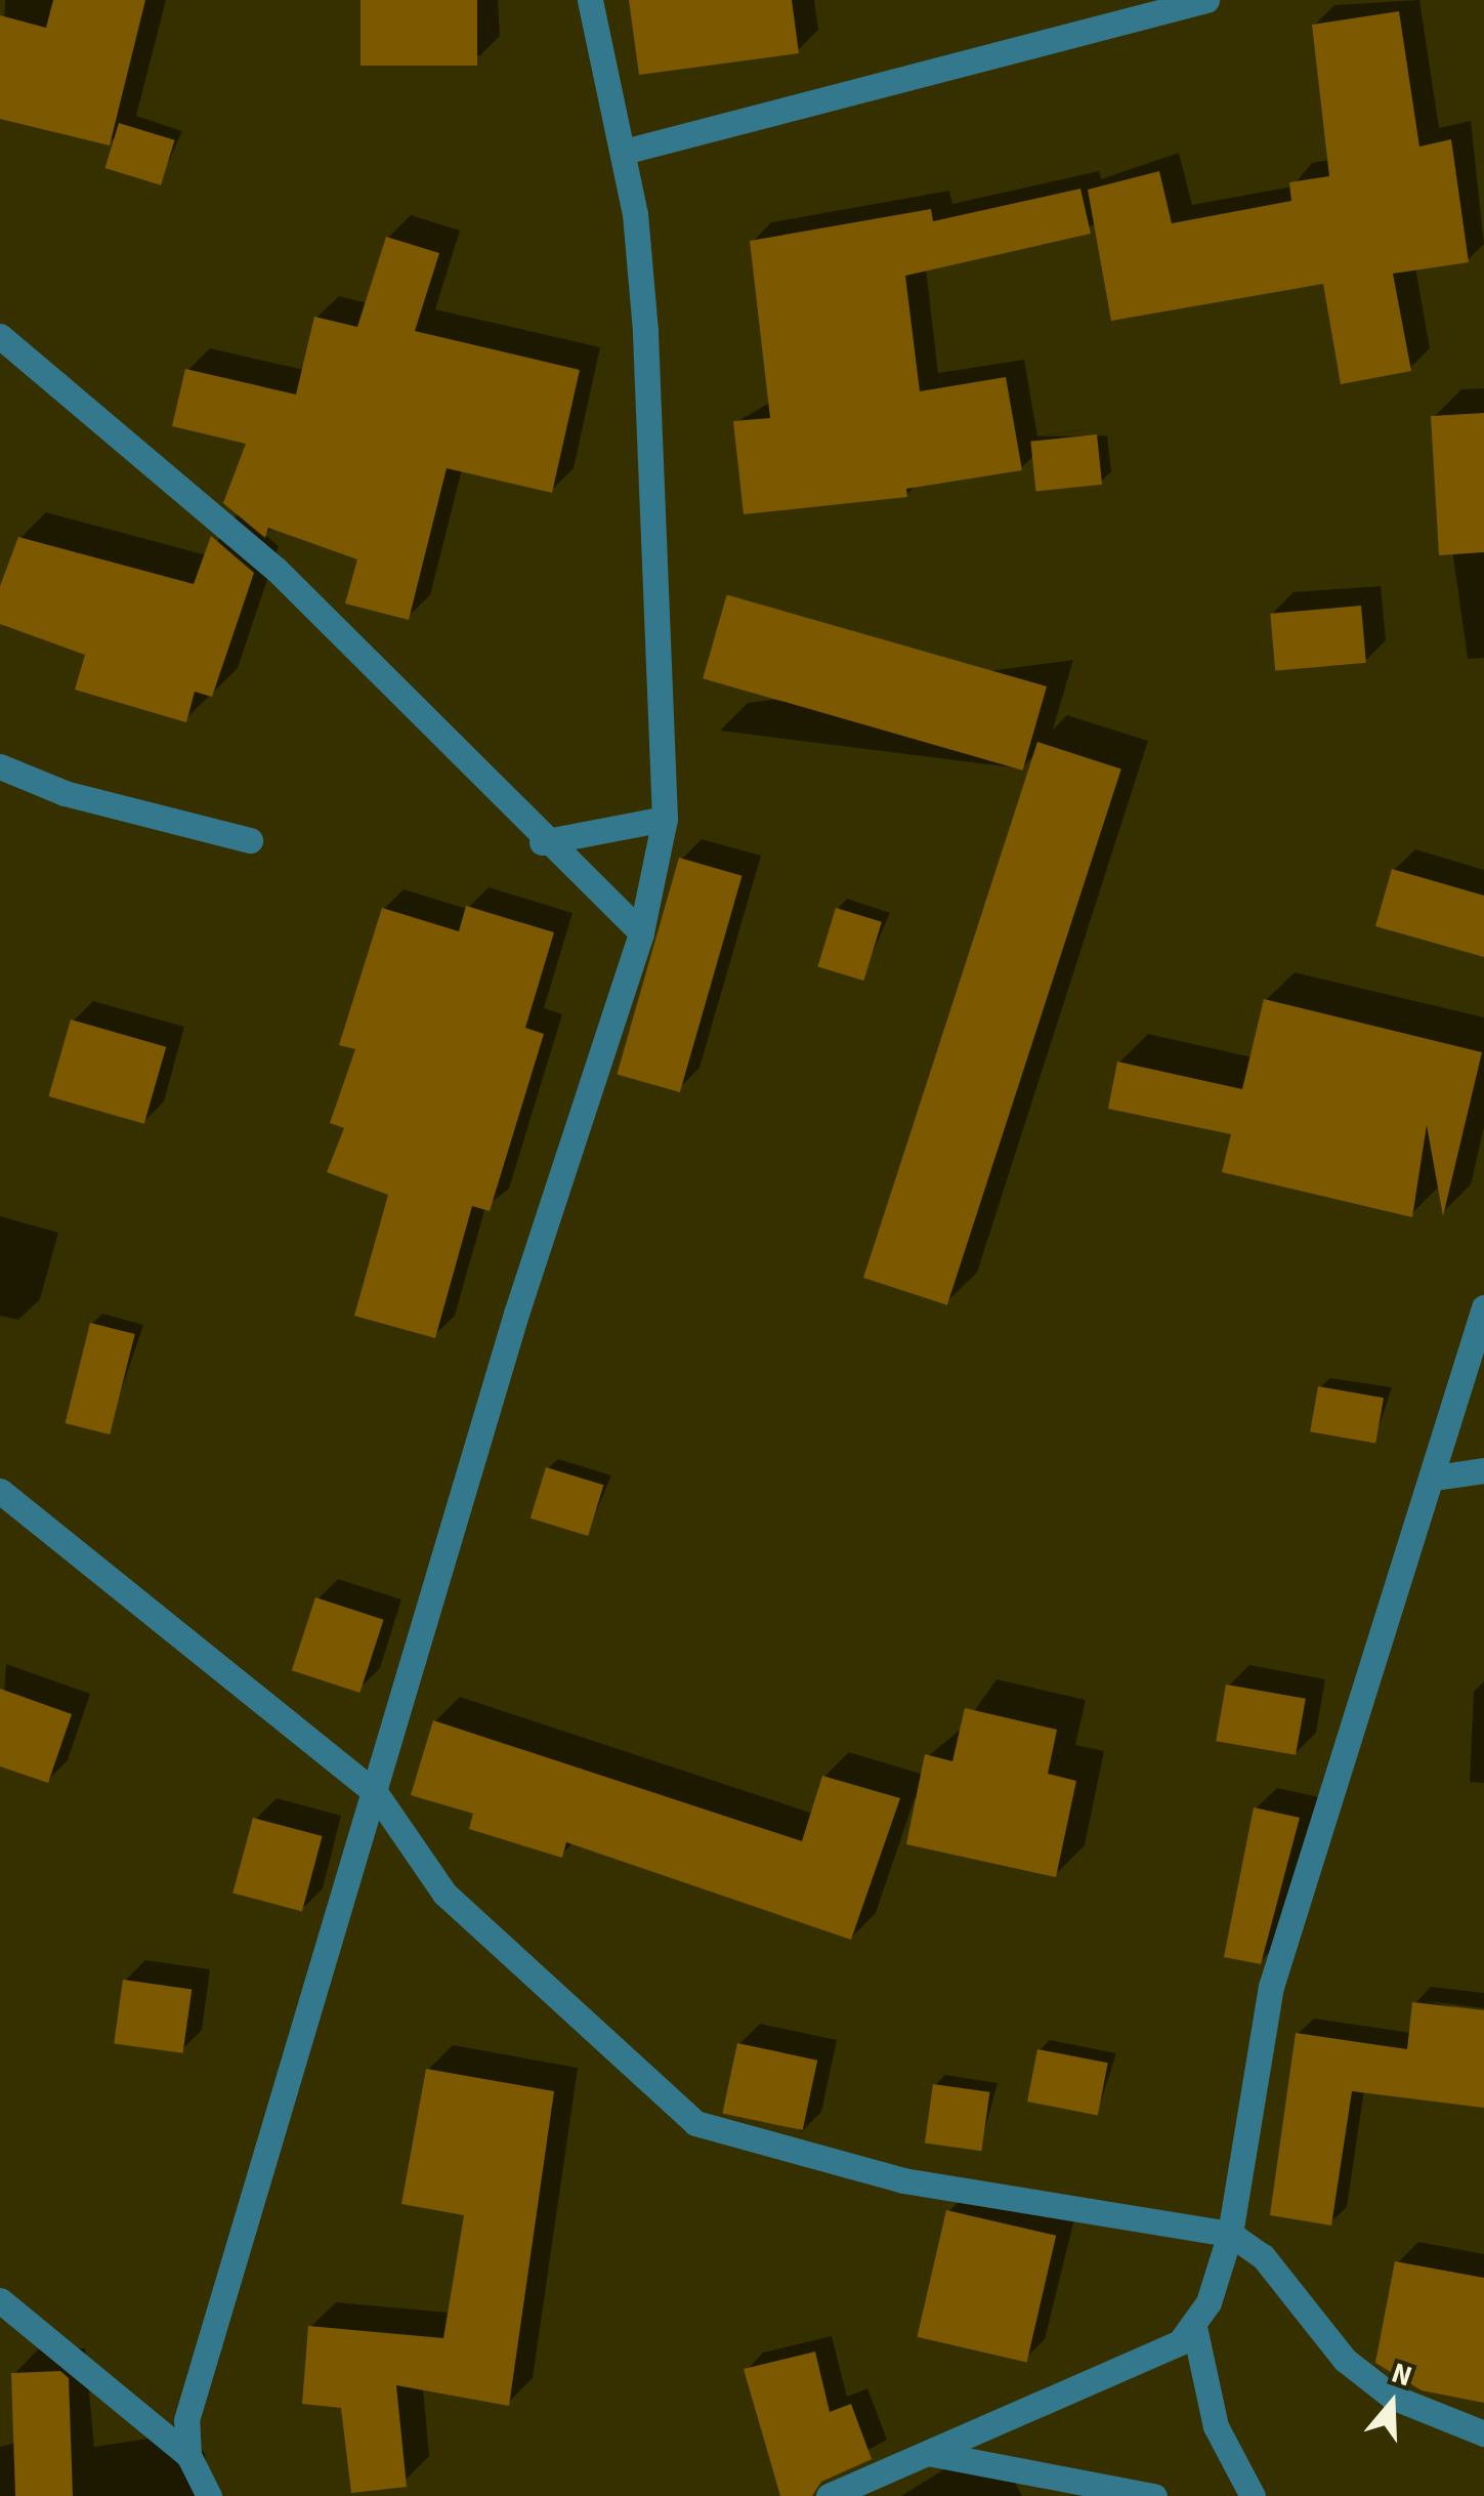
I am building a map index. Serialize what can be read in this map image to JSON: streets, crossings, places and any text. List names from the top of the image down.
{
  "north": "top"
}
